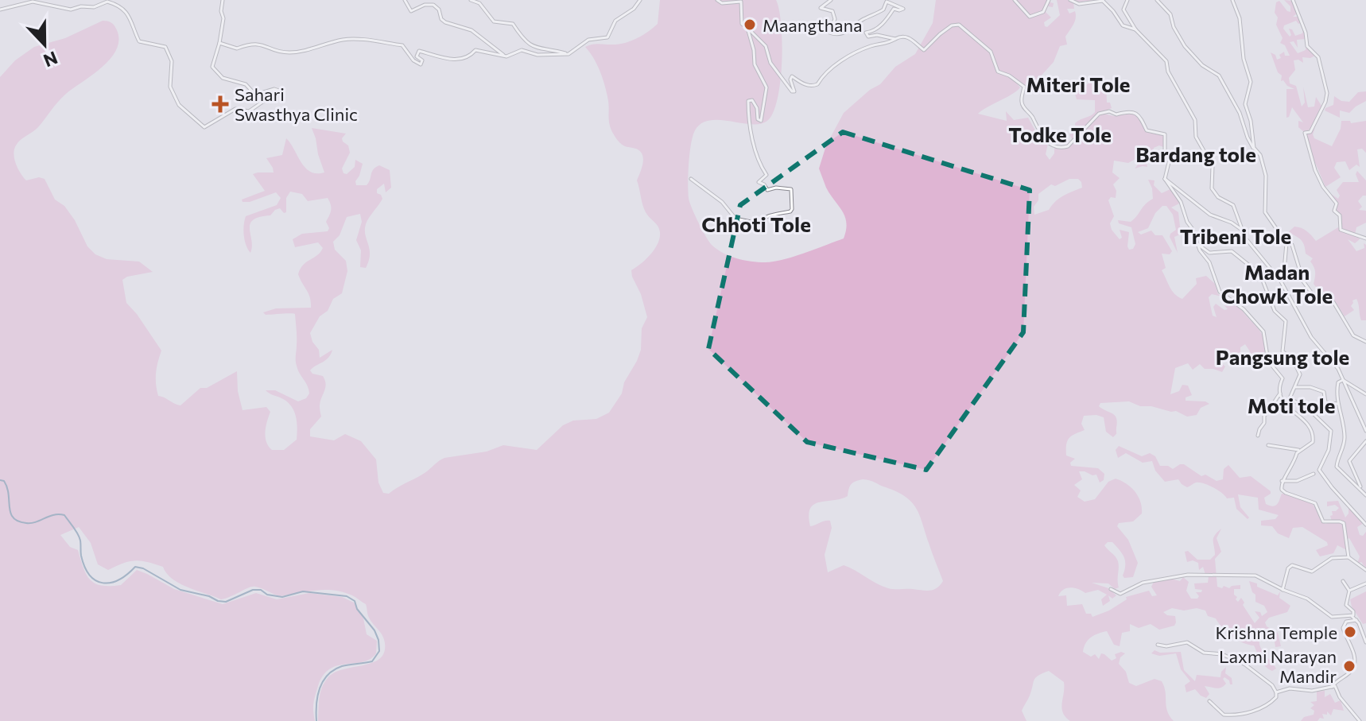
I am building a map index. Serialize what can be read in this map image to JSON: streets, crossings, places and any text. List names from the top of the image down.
{
  "districts": [
    "Miteri Tole",
    "Todke Tole",
    "Bardang tole",
    "Chhoti Tole",
    "Tribeni Tole",
    "Madan Chowk Tole",
    "Pangsung tole",
    "Moti tole"
  ],
  "places": {
    "other": ["Maangthana", "Krishna Temple", "Laxmi Narayan Mandir"],
    "health": ["Sahari Swasthya Clinic"]
  },
  "north": "bottom"
}
